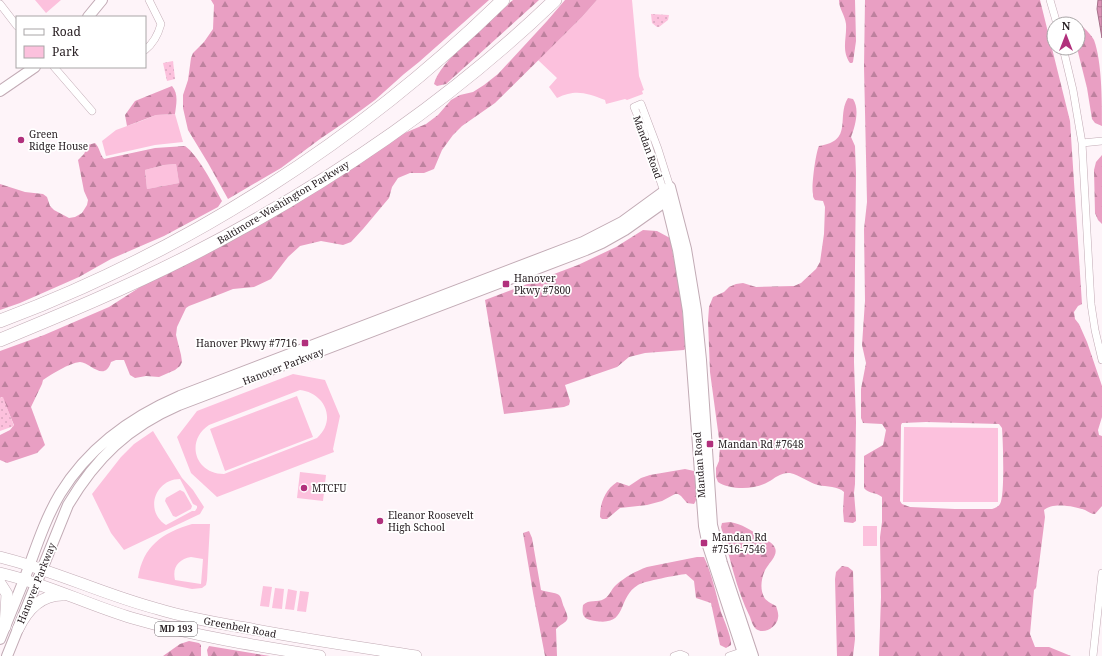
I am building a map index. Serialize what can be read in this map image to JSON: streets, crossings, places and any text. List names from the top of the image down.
{
  "streets": {
    "highway": ["Baltimore-Washington Parkway"],
    "main road": ["Greenbelt Road", "MD 193"],
    "street": ["Mandan Road", "Hanover Parkway"]
  },
  "crossings": [
    ["Mandan Road", "Hanover Parkway"],
    ["Hanover Parkway", "Greenbelt Road"]
  ],
  "places": {
    "other": ["Green Ridge House", "MTCFU", "Eleanor Roosevelt High School"],
    "transit": [
      "Hanover Pkwy #7800",
      "Hanover Pkwy #7716",
      "Mandan Rd #7648",
      "Mandan Rd #7516-7546"
    ]
  },
  "legend": ["Road", "Park"],
  "north": "top"
}
